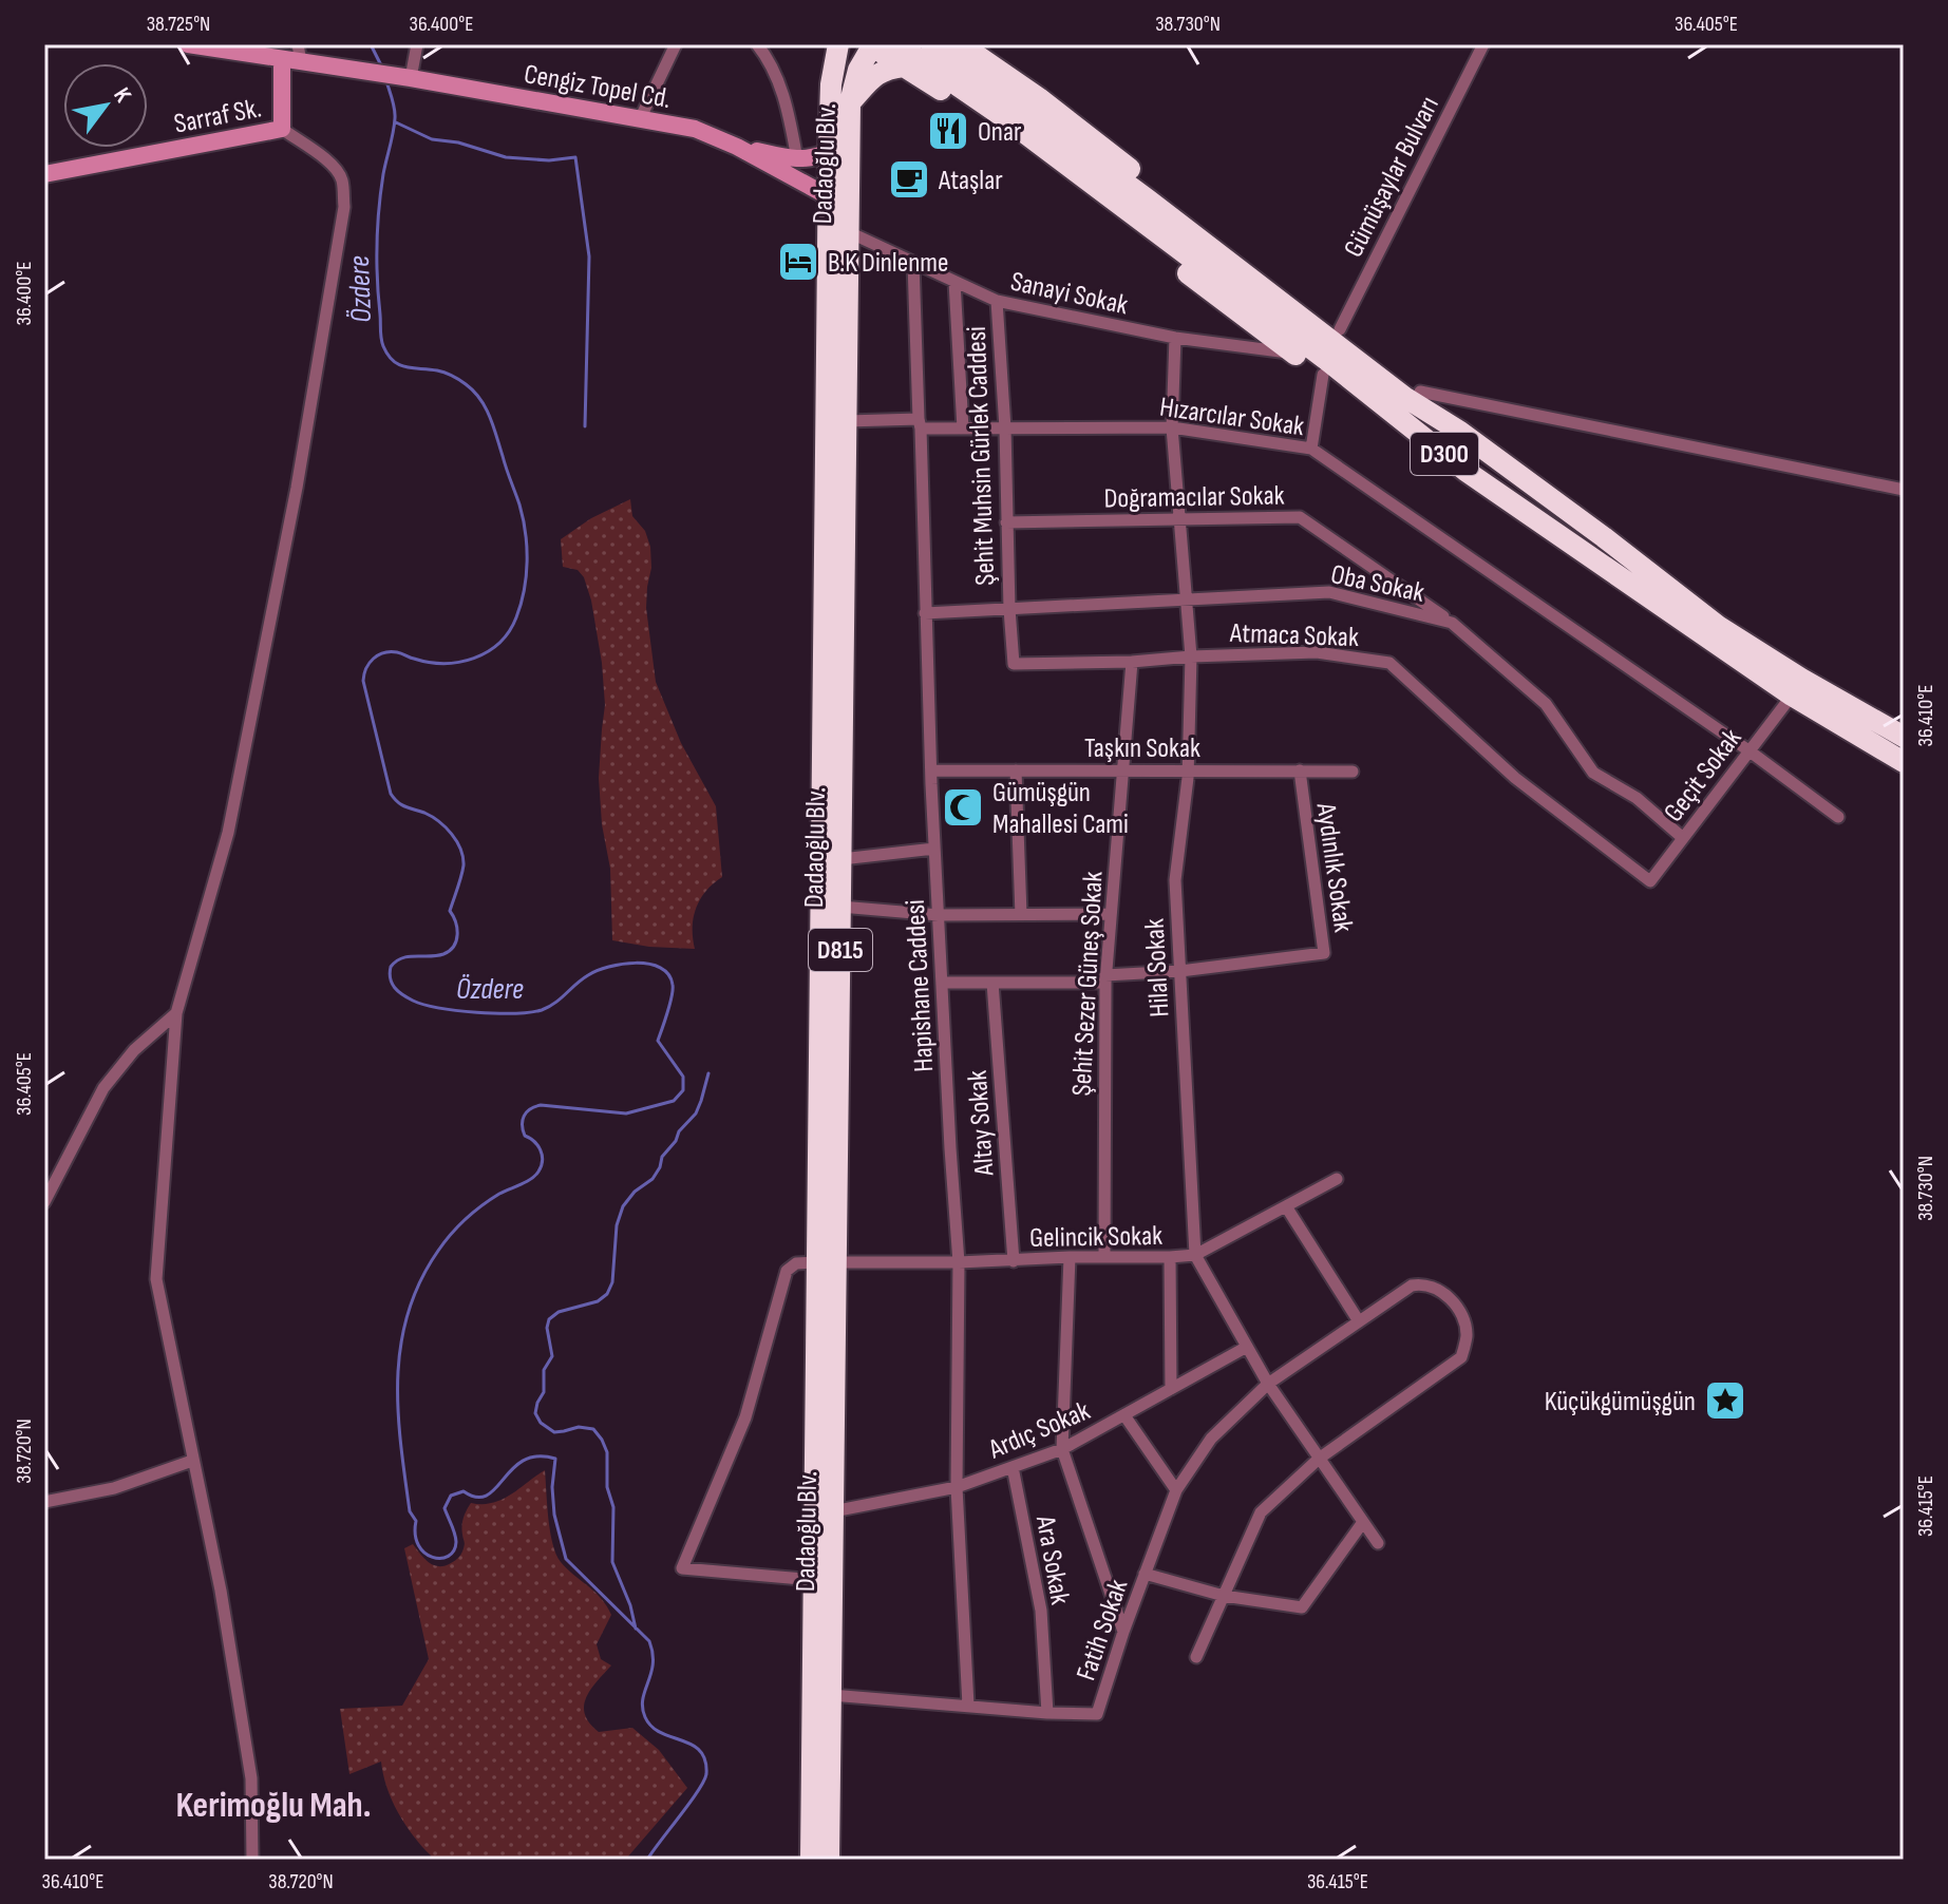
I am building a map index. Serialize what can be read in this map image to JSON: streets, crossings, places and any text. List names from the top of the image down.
{
  "streets": {
    "highway": ["Dadaoğlu Blv.", "D300", "D815"],
    "main road": ["Cengiz Topel Cd.", "Sarraf Sk."],
    "street": [
      "Gümüşaylar Bulvarı",
      "Sanayi Sokak",
      "Hızarcılar Sokak",
      "Şehit Muhsin Gürlek Caddesi",
      "Doğramacılar Sokak",
      "Oba Sokak",
      "Atmaca Sokak",
      "Taşkın Sokak",
      "Geçit Sokak",
      "Aydınlık Sokak",
      "Hilal Sokak",
      "Şehit Sezer Güneş Sokak",
      "Hapishane Caddesi",
      "Altay Sokak",
      "Gelincik Sokak",
      "Ardıç Sokak",
      "Ara Sokak",
      "Fatih Sokak"
    ]
  },
  "crossings": [
    ["Dadaoğlu Blv.", "Sanayi Sokak"],
    ["Dadaoğlu Blv.", "Hızarcılar Sokak"],
    ["Dadaoğlu Blv.", "Gelincik Sokak"],
    ["Dadaoğlu Blv.", "Ardıç Sokak"],
    ["Dadaoğlu Blv.", "Fatih Sokak"],
    ["Sanayi Sokak", "Şehit Muhsin Gürlek Caddesi"],
    ["Sanayi Sokak", "Hilal Sokak"],
    ["Sanayi Sokak", "Hapishane Caddesi"],
    ["Hızarcılar Sokak", "Şehit Muhsin Gürlek Caddesi"],
    ["Hızarcılar Sokak", "Geçit Sokak"],
    ["Hızarcılar Sokak", "Hilal Sokak"],
    ["Hızarcılar Sokak", "Hapishane Caddesi"],
    ["D300", "Geçit Sokak"],
    ["Şehit Muhsin Gürlek Caddesi", "Doğramacılar Sokak"],
    ["Şehit Muhsin Gürlek Caddesi", "Oba Sokak"],
    ["Şehit Muhsin Gürlek Caddesi", "Atmaca Sokak"],
    ["Doğramacılar Sokak", "Oba Sokak"],
    ["Doğramacılar Sokak", "Hilal Sokak"],
    ["Oba Sokak", "Atmaca Sokak"],
    ["Oba Sokak", "Geçit Sokak"],
    ["Oba Sokak", "Hilal Sokak"],
    ["Oba Sokak", "Hapishane Caddesi"],
    ["Atmaca Sokak", "Geçit Sokak"],
    ["Atmaca Sokak", "Hilal Sokak"],
    ["Atmaca Sokak", "Şehit Sezer Güneş Sokak"],
    ["Taşkın Sokak", "Aydınlık Sokak"],
    ["Taşkın Sokak", "Hilal Sokak"],
    ["Taşkın Sokak", "Şehit Sezer Güneş Sokak"],
    ["Taşkın Sokak", "Hapishane Caddesi"],
    ["Aydınlık Sokak", "Hilal Sokak"],
    ["Aydınlık Sokak", "Şehit Sezer Güneş Sokak"],
    ["Aydınlık Sokak", "Hapishane Caddesi"],
    ["Aydınlık Sokak", "Altay Sokak"],
    ["Hilal Sokak", "Gelincik Sokak"],
    ["Hilal Sokak", "Ardıç Sokak"],
    ["Hilal Sokak", "Fatih Sokak"],
    ["Şehit Sezer Güneş Sokak", "Gelincik Sokak"],
    ["Hapishane Caddesi", "Gelincik Sokak"],
    ["Hapishane Caddesi", "Ardıç Sokak"],
    ["Hapishane Caddesi", "Fatih Sokak"],
    ["Altay Sokak", "Gelincik Sokak"],
    ["Ardıç Sokak", "Ara Sokak"],
    ["Ara Sokak", "Fatih Sokak"]
  ],
  "districts": ["Kerimoğlu Mah."],
  "water": ["Özdere"],
  "places": {
    "restaurant": ["Onar"],
    "cafe": ["Ataşlar"],
    "hotel": ["B.K Dinlenme"],
    "mosque": ["Gümüşgün Mahallesi Cami"],
    "place": ["Küçükgümüşgün"]
  },
  "north": "top right",
  "coordinates": [
    "38.725°N",
    "36.400°E",
    "38.730°N",
    "36.405°E",
    "36.410°E",
    "38.720°N",
    "36.415°E"
  ]
}
